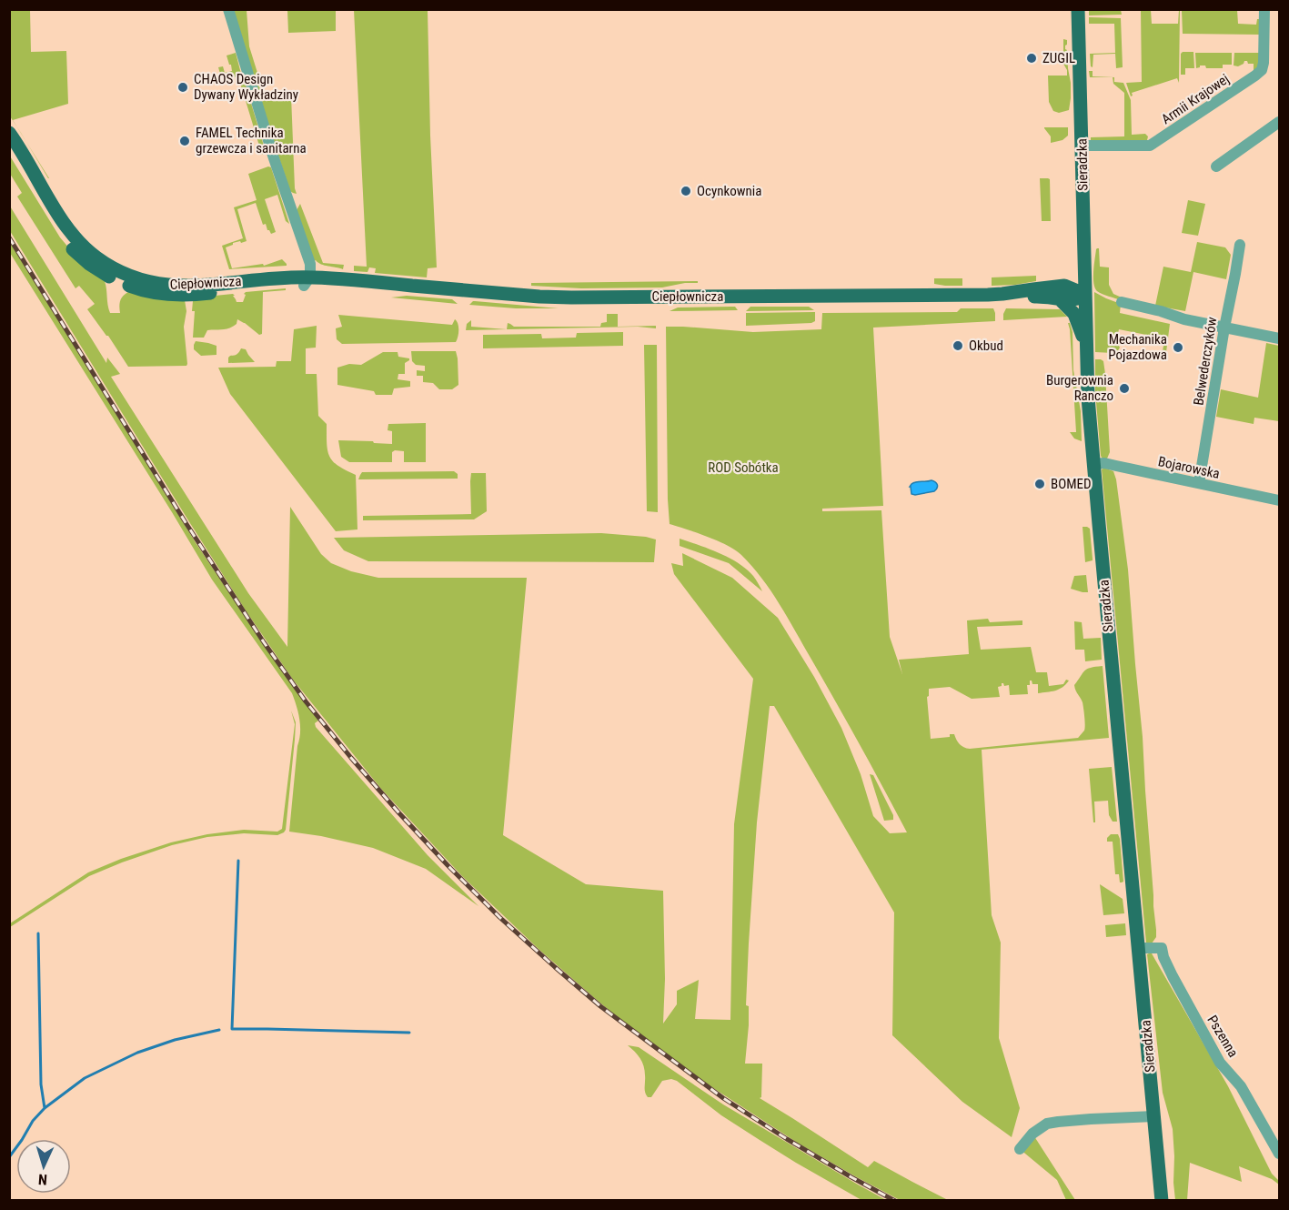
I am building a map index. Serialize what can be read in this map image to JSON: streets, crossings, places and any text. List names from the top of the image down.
{
  "streets": {
    "main road": ["Sieradzka", "Ciepłownicza"],
    "street": [
      "Armii Krajowej",
      "Belwederczyków",
      "Bojarowska",
      "Pszenna"
    ]
  },
  "crossings": [
    ["Armii Krajowej", "Sieradzka"],
    ["Sieradzka", "Ciepłownicza"],
    ["Sieradzka", "Bojarowska"],
    ["Sieradzka", "Pszenna"],
    ["Belwederczyków", "Bojarowska"]
  ],
  "parks": ["ROD Sobótka"],
  "places": [
    "ZUGIL",
    "CHAOS Design Dywany Wykładziny",
    "FAMEL Technika grzewcza i sanitarna",
    "Ocynkownia",
    "Okbud",
    "Mechanika Pojazdowa",
    "Burgerownia Ranczo",
    "BOMED"
  ],
  "north": "bottom"
}
